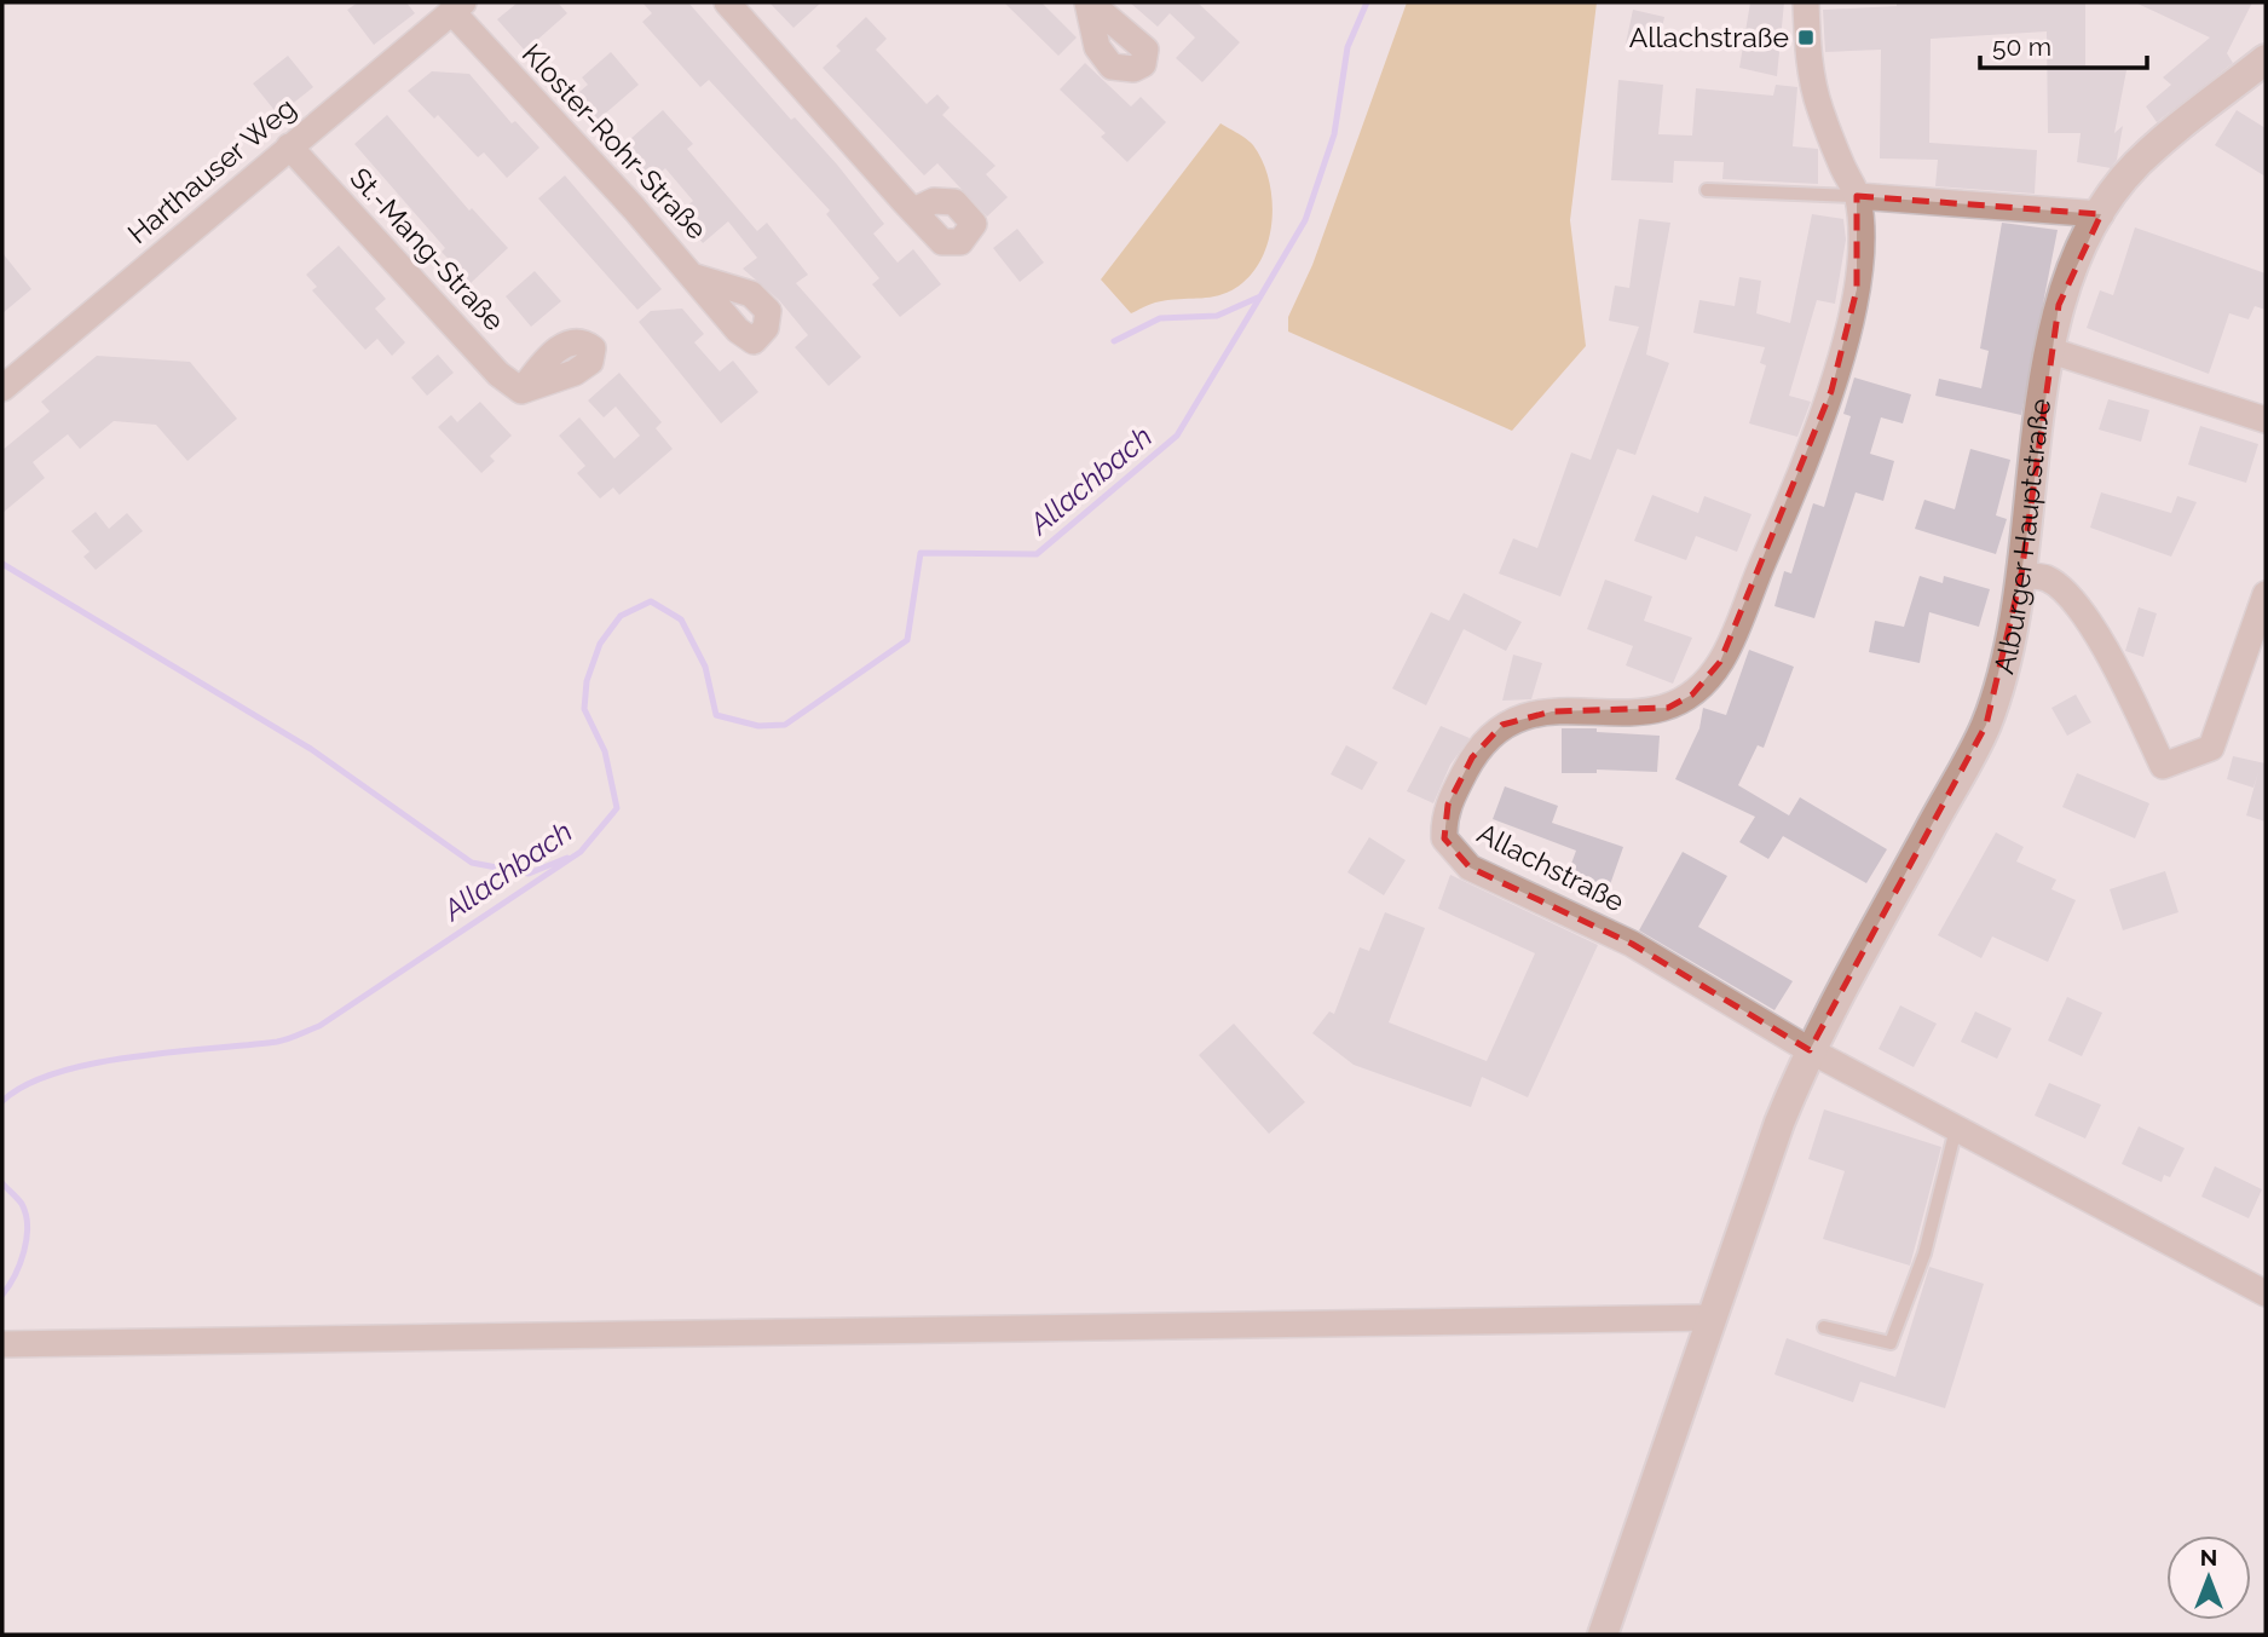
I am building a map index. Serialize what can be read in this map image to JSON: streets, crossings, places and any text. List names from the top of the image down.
{
  "streets": {
    "street": [
      "Kloster-Rohr-Straße",
      "Harthauser Weg",
      "St.-Mang-Straße",
      "Alburger Hauptstraße",
      "Allachstraße"
    ]
  },
  "crossings": [
    ["Kloster-Rohr-Straße", "Harthauser Weg"],
    ["Harthauser Weg", "St.-Mang-Straße"],
    ["Alburger Hauptstraße", "Allachstraße"]
  ],
  "water": ["Allachbach"],
  "places": {
    "transit": ["Allachstraße"]
  },
  "scale_bar": "50 m",
  "north": "top"
}
